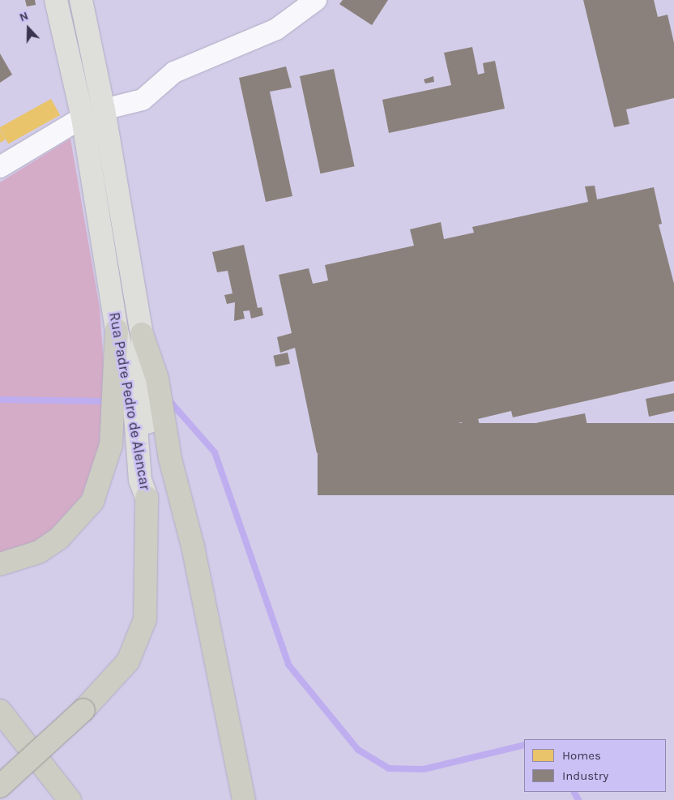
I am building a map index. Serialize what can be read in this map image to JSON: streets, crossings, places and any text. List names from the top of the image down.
{
  "streets": {
    "main road": ["Rua Padre Pedro de Alencar"]
  },
  "legend": ["Homes", "Industry"],
  "north": "top"
}
